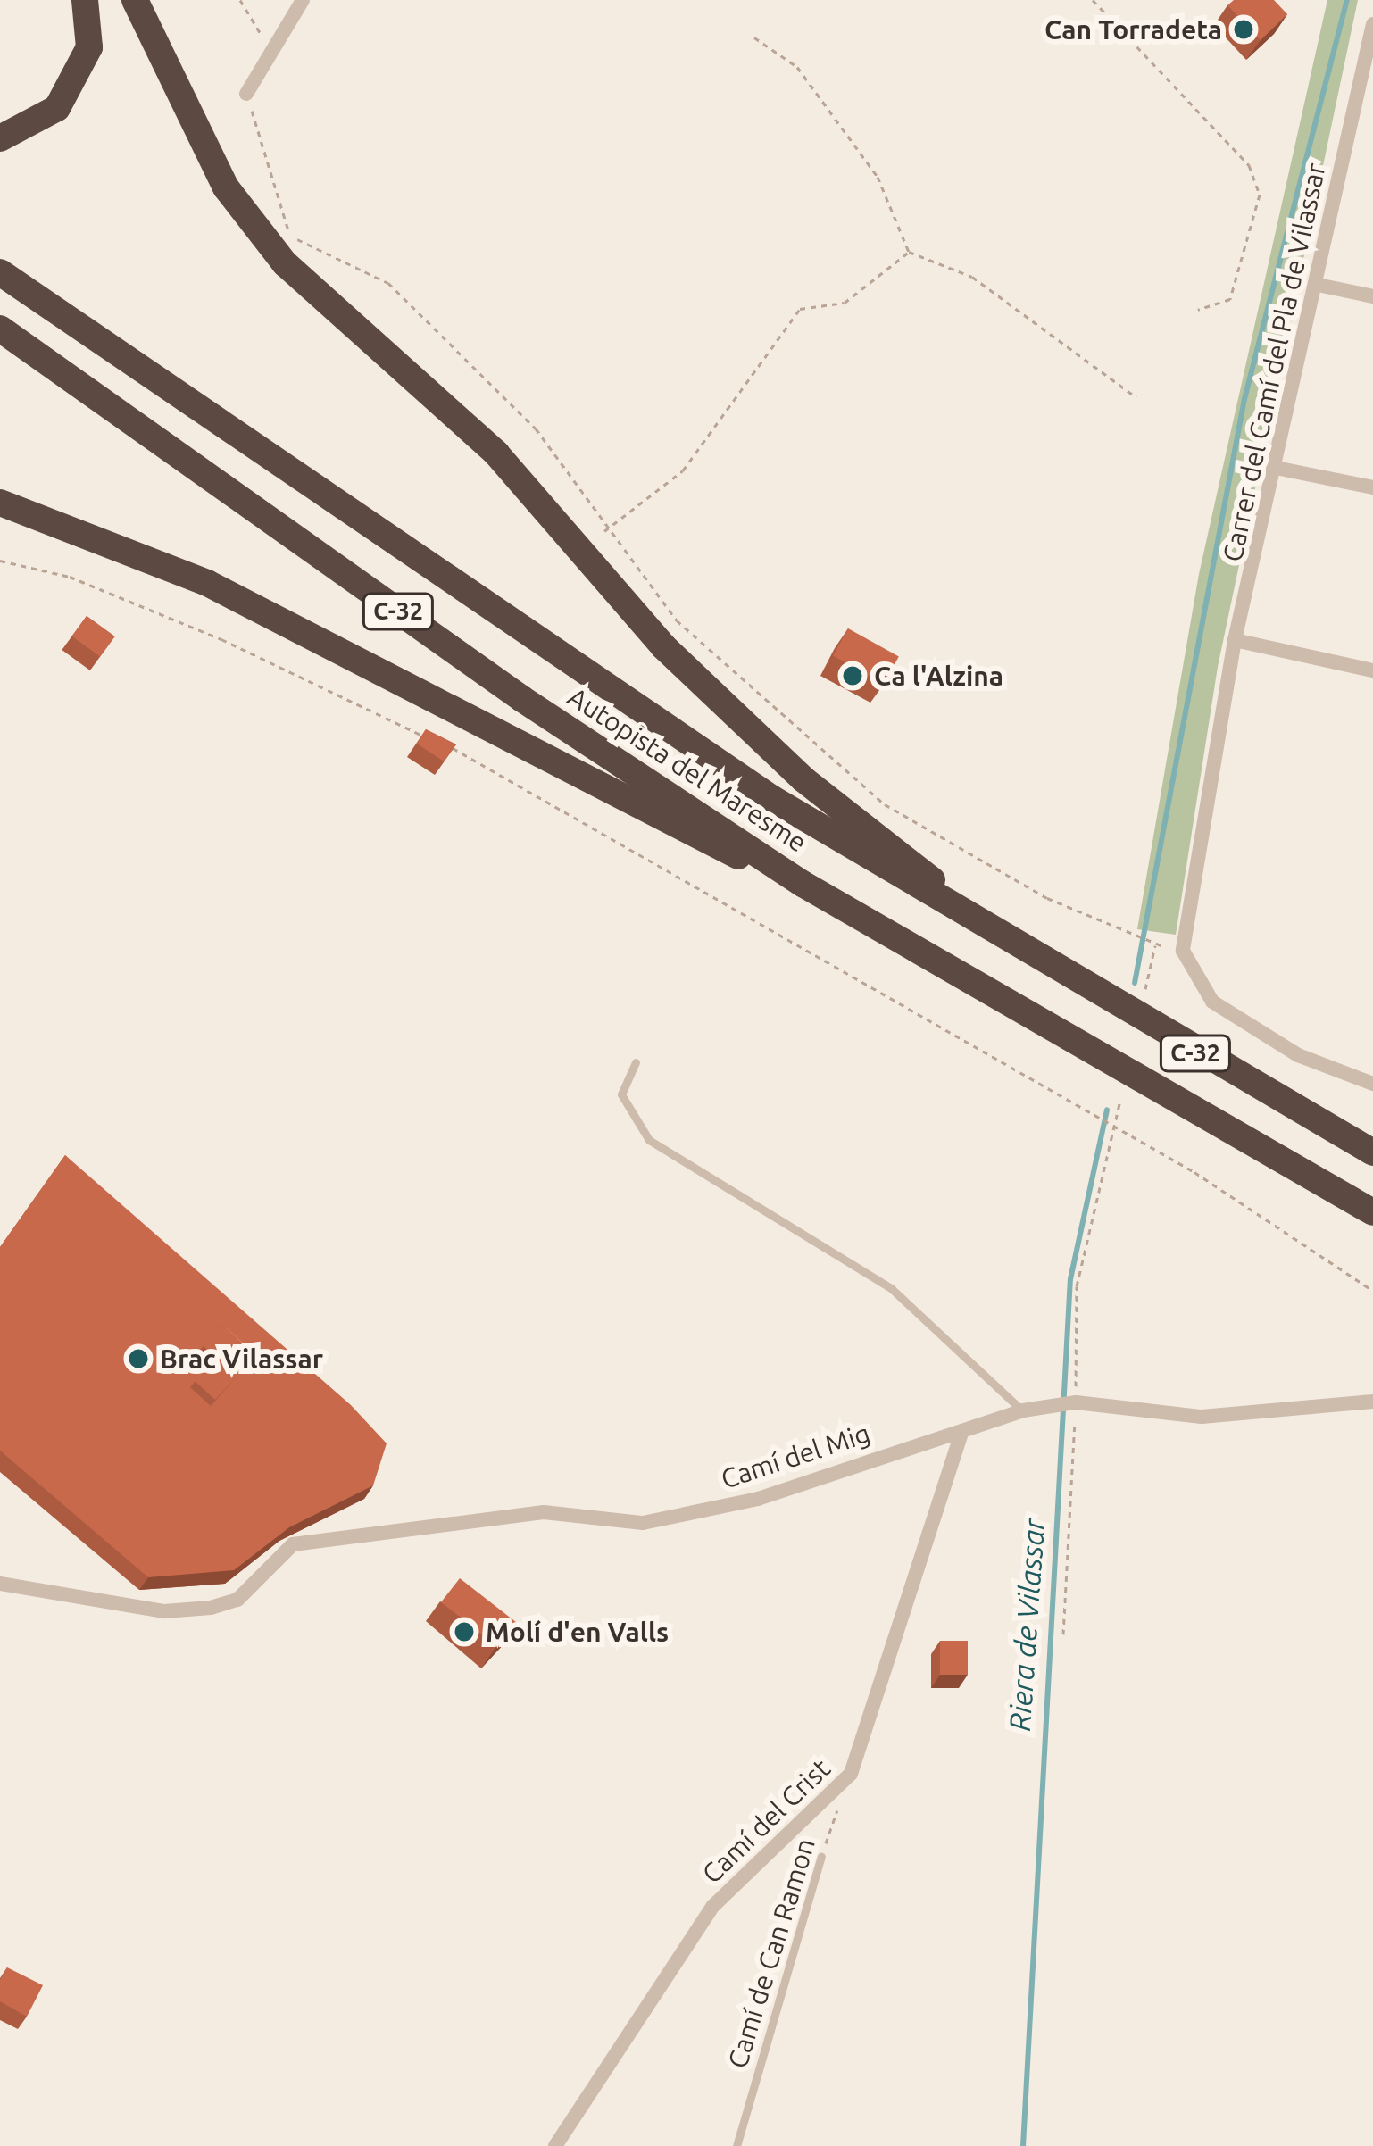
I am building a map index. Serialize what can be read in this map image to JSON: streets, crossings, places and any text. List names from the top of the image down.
{
  "streets": {
    "highway": ["C-32", "Autopista del Maresme"],
    "street": ["Carrer del Camí del Pla de Vilassar", "Camí del Mig", "Camí del Crist"],
    "lane": ["Camí de Can Ramon"]
  },
  "crossings": [
    ["C-32", "Autopista del Maresme"],
    ["Camí del Mig", "Camí del Crist"],
    ["Camí del Crist", "Camí de Can Ramon"]
  ],
  "water": ["Riera de Vilassar"],
  "places": [
    "Can Torradeta",
    "Ca l'Alzina",
    "Brac Vilassar",
    "Molí d'en Valls"
  ]
}
